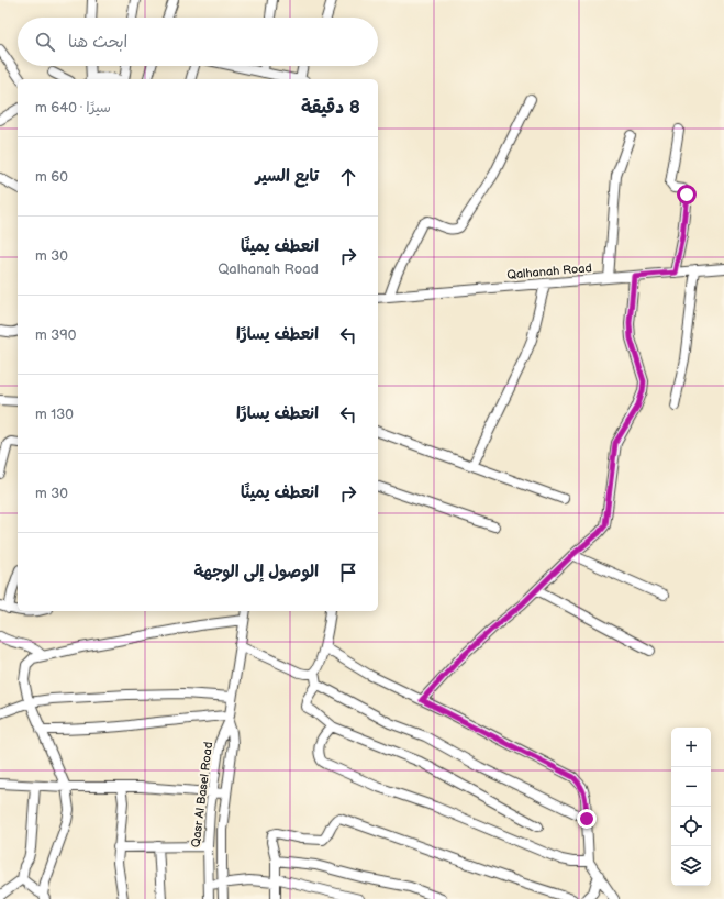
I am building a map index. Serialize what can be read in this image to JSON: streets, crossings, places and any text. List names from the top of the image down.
{
  "streets": {
    "street": ["Qalhanah Road", "Qasr Al Basel Road"]
  },
  "page": {
    "search": "ابحث هنا",
    "heading": ["8 دقيقة", "سيرًا · 640 m"],
    "list": [
      ["تابع السير", "60 m"],
      ["انعطف يمينًا", "Qalhanah Road", "30 m"],
      ["انعطف يسارًا", "390 m"],
      ["انعطف يسارًا", "130 m"],
      ["انعطف يمينًا", "30 m"],
      "الوصول إلى الوجهة"
    ],
    "map_buttons": ["+", "−"]
  }
}
